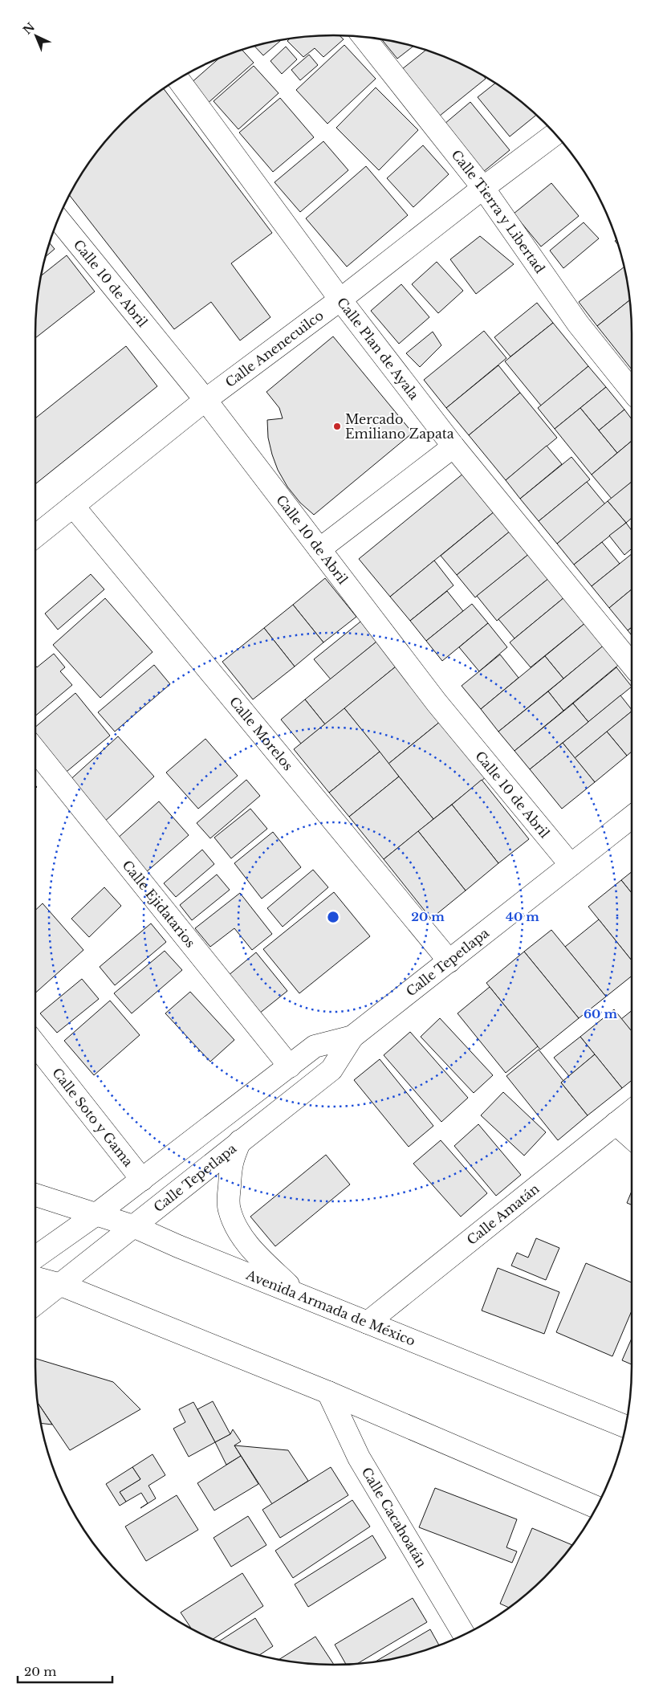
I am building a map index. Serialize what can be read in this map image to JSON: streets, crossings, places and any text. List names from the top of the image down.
{
  "streets": {
    "street": [
      "Calle Tierra y Libertad",
      "Calle 10 de Abril",
      "Calle Anenecuilco",
      "Calle Plan de Ayala",
      "Calle Morelos",
      "Calle Ejidatarios",
      "Calle Tepetlapa",
      "Calle Soto y Gama",
      "Calle Amatán",
      "Avenida Armada de México",
      "Calle Cacahoatán"
    ]
  },
  "crossings": [
    ["Calle Tierra y Libertad", "Calle Anenecuilco"],
    ["Calle 10 de Abril", "Calle Anenecuilco"],
    ["Calle 10 de Abril", "Calle Tepetlapa"],
    ["Calle Anenecuilco", "Calle Plan de Ayala"],
    ["Calle Anenecuilco", "Calle Morelos"],
    ["Calle Morelos", "Calle Tepetlapa"],
    ["Calle Ejidatarios", "Calle Tepetlapa"],
    ["Calle Tepetlapa", "Calle Soto y Gama"],
    ["Calle Tepetlapa", "Avenida Armada de México"],
    ["Calle Amatán", "Avenida Armada de México"]
  ],
  "places": ["Mercado Emiliano Zapata"],
  "scale_bar": "20 m",
  "north": "top left",
  "rings": ["20 m", "40 m", "60 m"]
}
